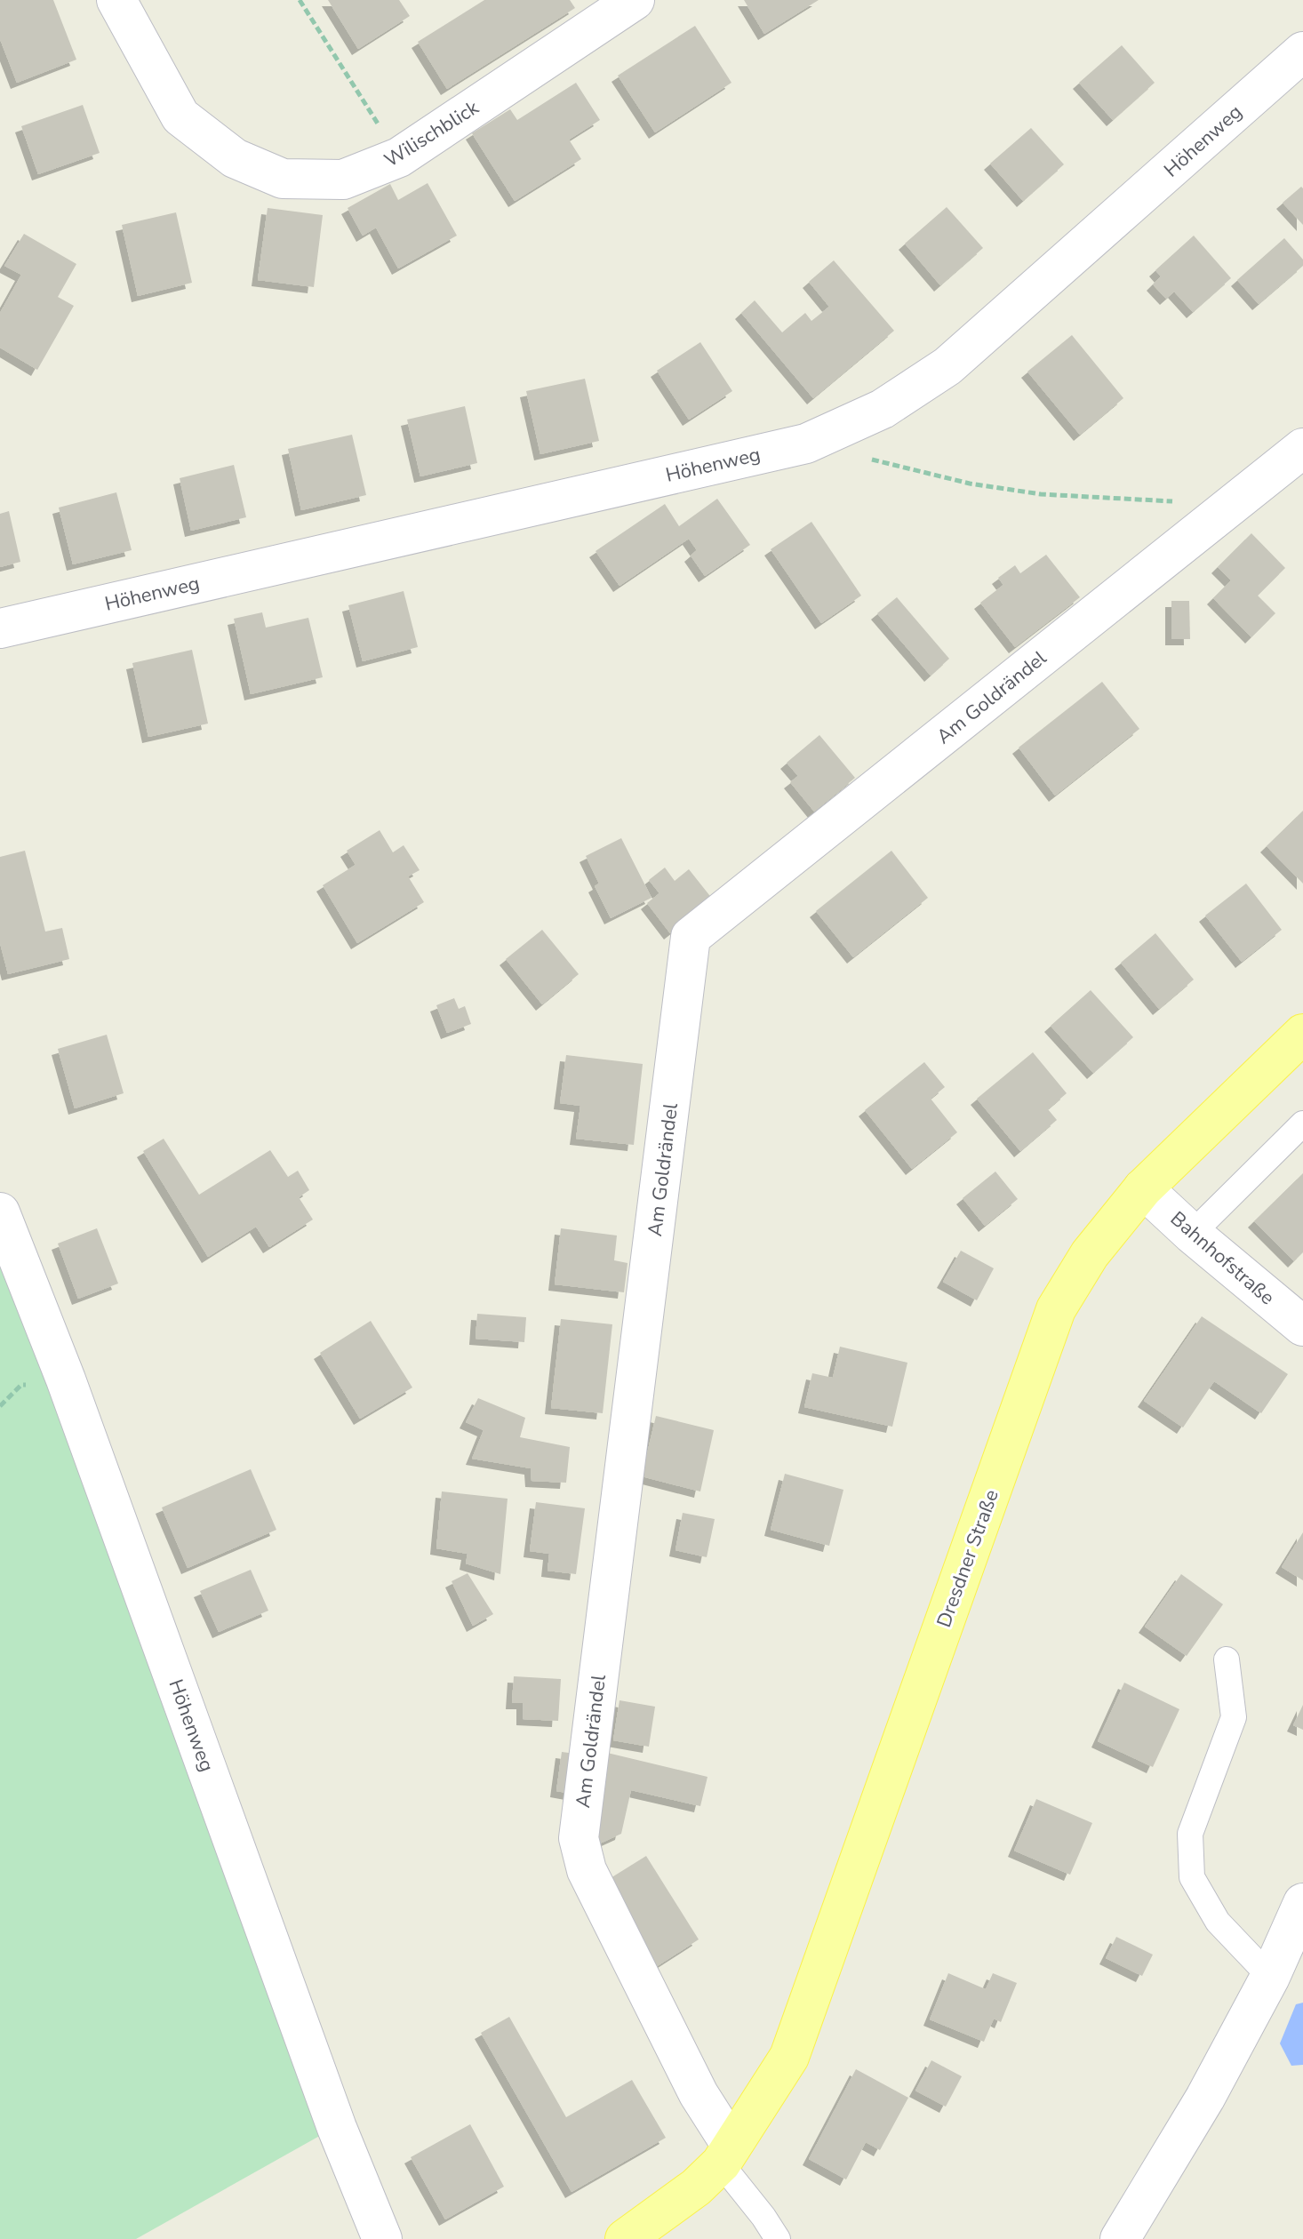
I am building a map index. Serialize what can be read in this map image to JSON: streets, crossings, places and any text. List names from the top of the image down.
{
  "streets": {
    "main road": ["Dresdner Straße"],
    "street": [
      "Wilischblick",
      "Höhenweg",
      "Am Goldrändel",
      "Bahnhofstraße"
    ]
  },
  "crossings": [
    ["Am Goldrändel", "Dresdner Straße"],
    ["Bahnhofstraße", "Dresdner Straße"]
  ]
}
